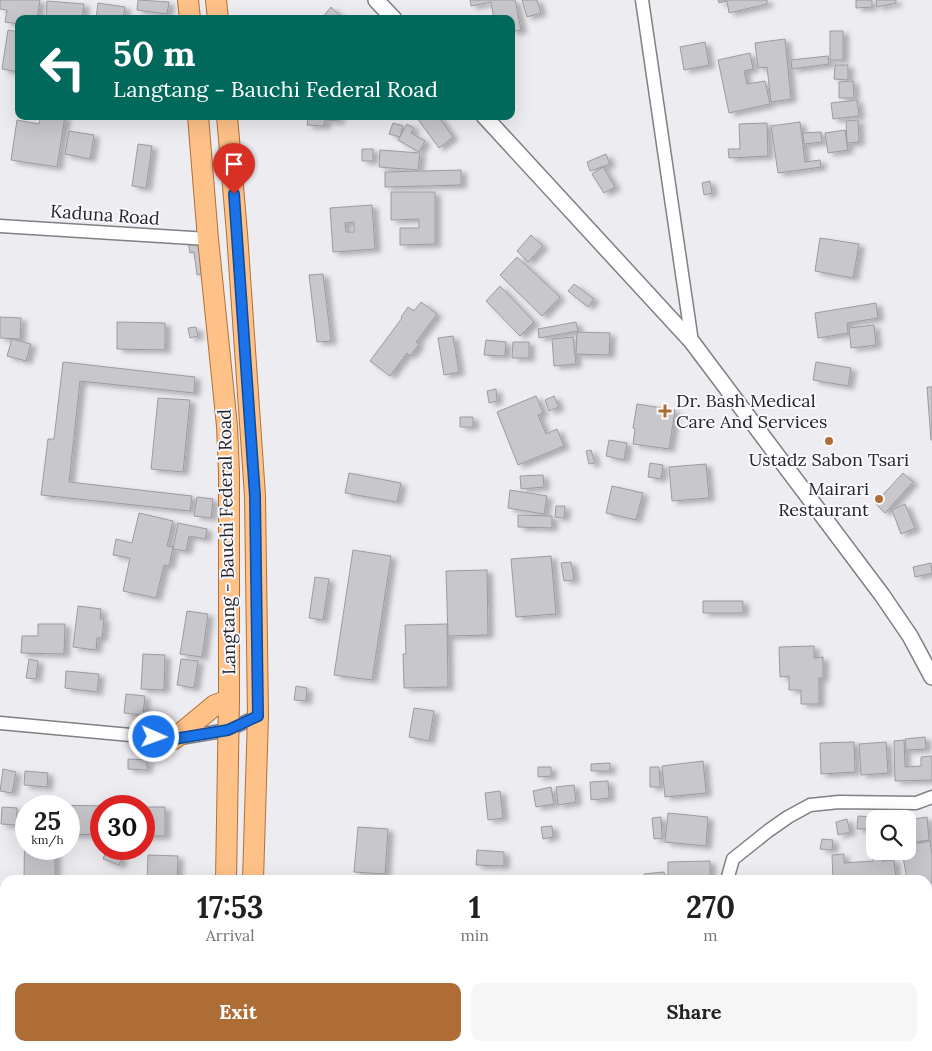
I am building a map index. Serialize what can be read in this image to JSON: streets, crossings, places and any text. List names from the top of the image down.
{
  "streets": {
    "main road": ["Langtang - Bauchi Federal Road"],
    "street": ["Kaduna Road"]
  },
  "crossings": [
    ["Kaduna Road", "Langtang - Bauchi Federal Road"]
  ],
  "places": {
    "health": ["Dr. Bash Medical Care And Services"],
    "other": ["Ustadz Sabon Tsari", "Mairari Restaurant"]
  },
  "page": {
    "turn": ["50 m", "Langtang - Bauchi Federal Road"],
    "speed": "25 km/h",
    "limit": "30",
    "eta": [
      "17:53",
      "Arrival",
      "1",
      "min",
      "270",
      "m"
    ],
    "buttons": ["Exit", "Share"]
  }
}
